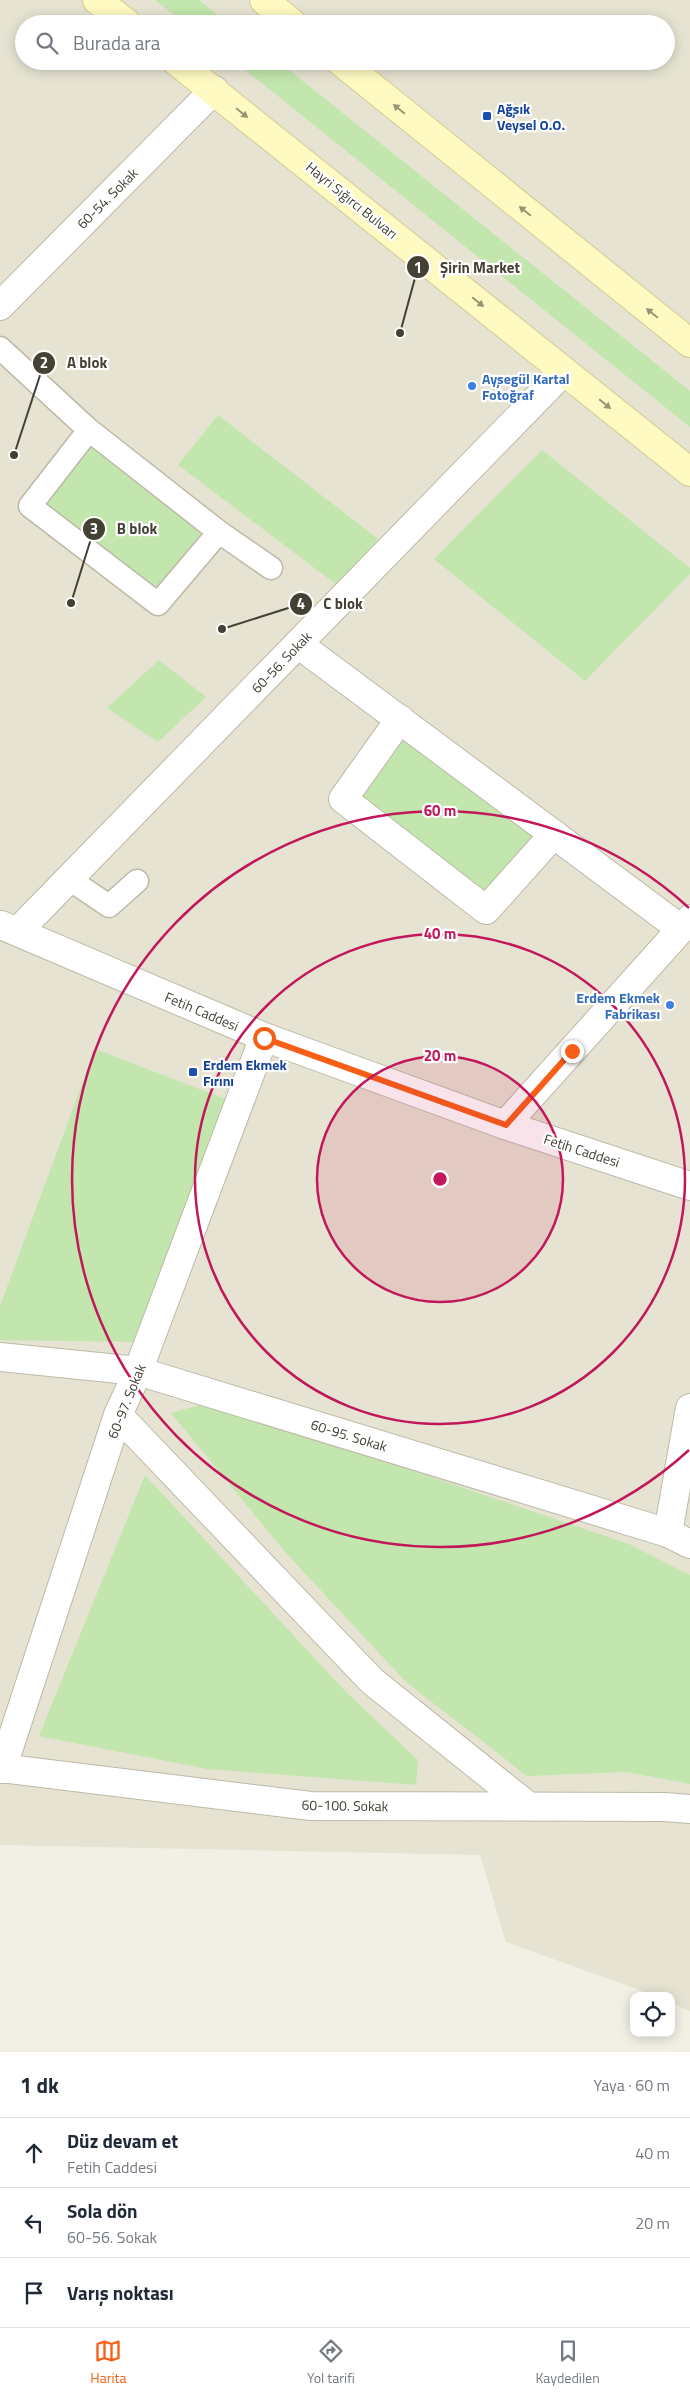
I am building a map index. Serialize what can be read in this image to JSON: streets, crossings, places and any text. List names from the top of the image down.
{
  "streets": {
    "street": [
      "60-54. Sokak",
      "Hayri Sığırcı Bulvarı",
      "60-56. Sokak",
      "Fetih Caddesi",
      "60-97. Sokak",
      "60-95. Sokak",
      "60-100. Sokak"
    ]
  },
  "crossings": [
    ["60-54. Sokak", "Hayri Sığırcı Bulvarı"],
    ["Hayri Sığırcı Bulvarı", "60-56. Sokak"],
    ["60-56. Sokak", "Fetih Caddesi"],
    ["Fetih Caddesi", "60-97. Sokak"],
    ["60-97. Sokak", "60-95. Sokak"],
    ["60-97. Sokak", "60-100. Sokak"]
  ],
  "places": {
    "transit": ["Ağşık Veysel O.O.", "Erdem Ekmek Fırını"],
    "other": [
      "Şirin Market",
      "Ayşegül Kartal Fotoğraf",
      "A blok",
      "B blok",
      "C blok",
      "Erdem Ekmek Fabrikası"
    ]
  },
  "page": {
    "search": "Burada ara",
    "heading": ["1 dk", "Yaya · 60 m"],
    "list": [
      ["Düz devam et", "Fetih Caddesi", "40 m"],
      ["Sola dön", "60-56. Sokak", "20 m"],
      "Varış noktası"
    ],
    "nav": ["Harita", "Yol tarifi", "Kaydedilen"]
  },
  "rings": ["60 m", "40 m", "20 m"]
}
